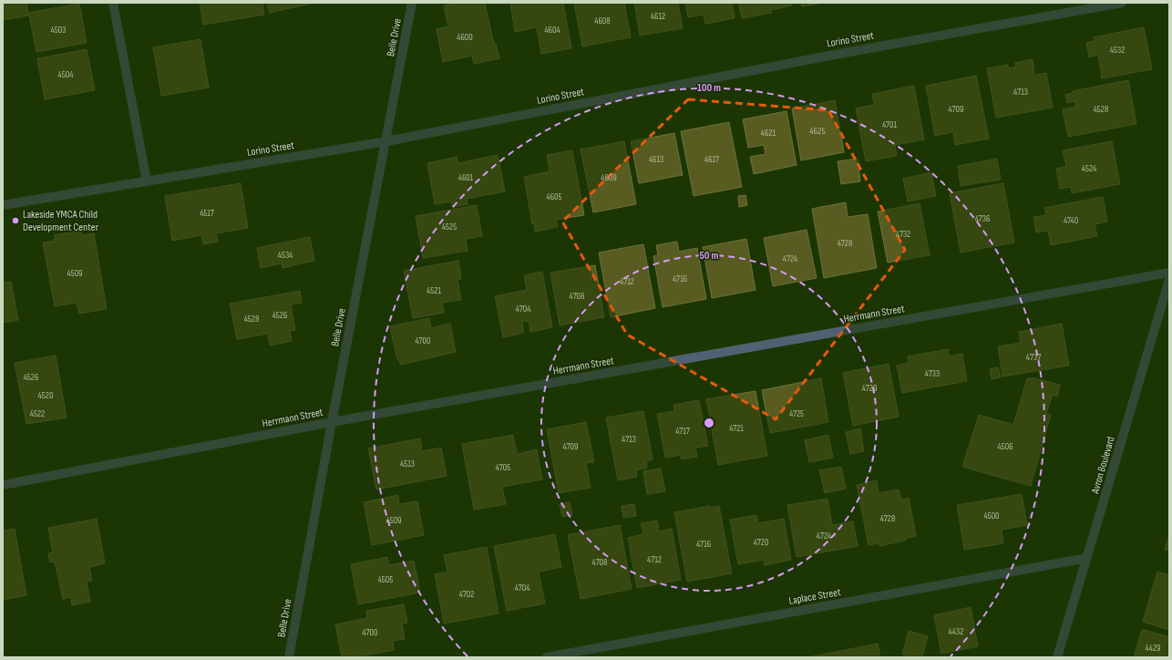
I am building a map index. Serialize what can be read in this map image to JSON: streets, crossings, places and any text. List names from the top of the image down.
{
  "streets": {
    "street": [
      "Belle Drive",
      "Lorino Street",
      "Herrmann Street",
      "Avron Boulevard",
      "Laplace Street"
    ]
  },
  "crossings": [
    ["Belle Drive", "Lorino Street"],
    ["Belle Drive", "Herrmann Street"],
    ["Avron Boulevard", "Laplace Street"]
  ],
  "places": ["Lakeside YMCA Child Development Center"],
  "house_numbers": [
    "4612",
    "4608",
    "4503",
    "4604",
    "4600",
    "4532",
    "4504",
    "4713",
    "4709",
    "4528",
    "4701",
    "4625",
    "4621",
    "4613",
    "4617",
    "4524",
    "4601",
    "4609",
    "4605",
    "4517",
    "4736",
    "4740",
    "4525",
    "4732",
    "4728",
    "4534",
    "4724",
    "4509",
    "4716",
    "4712",
    "4521",
    "4708",
    "4704",
    "4526",
    "4528",
    "4700",
    "4737",
    "4733",
    "4526",
    "4729",
    "4520",
    "4522",
    "4725",
    "4721",
    "4717",
    "4713",
    "4709",
    "4506",
    "4513",
    "4705",
    "4500",
    "4728",
    "4509",
    "4724",
    "4720",
    "4716",
    "4712",
    "4708",
    "4505",
    "4704",
    "4702",
    "4432",
    "4700",
    "4429"
  ],
  "rings": ["100 m", "50 m"]
}
